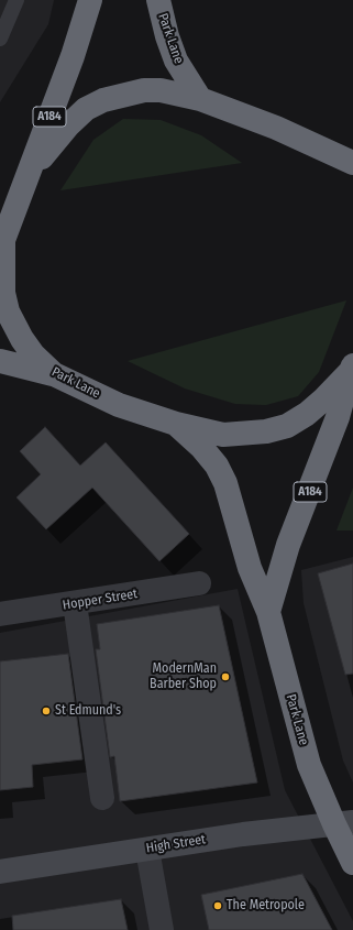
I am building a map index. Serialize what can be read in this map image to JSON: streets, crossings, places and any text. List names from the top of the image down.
{
  "streets": {
    "highway": ["Park Lane", "A184"],
    "street": ["Hopper Street", "High Street"]
  },
  "crossings": [
    ["Park Lane", "High Street"]
  ],
  "places": ["ModernMan Barber Shop", "St Edmund's", "The Metropole"]
}
